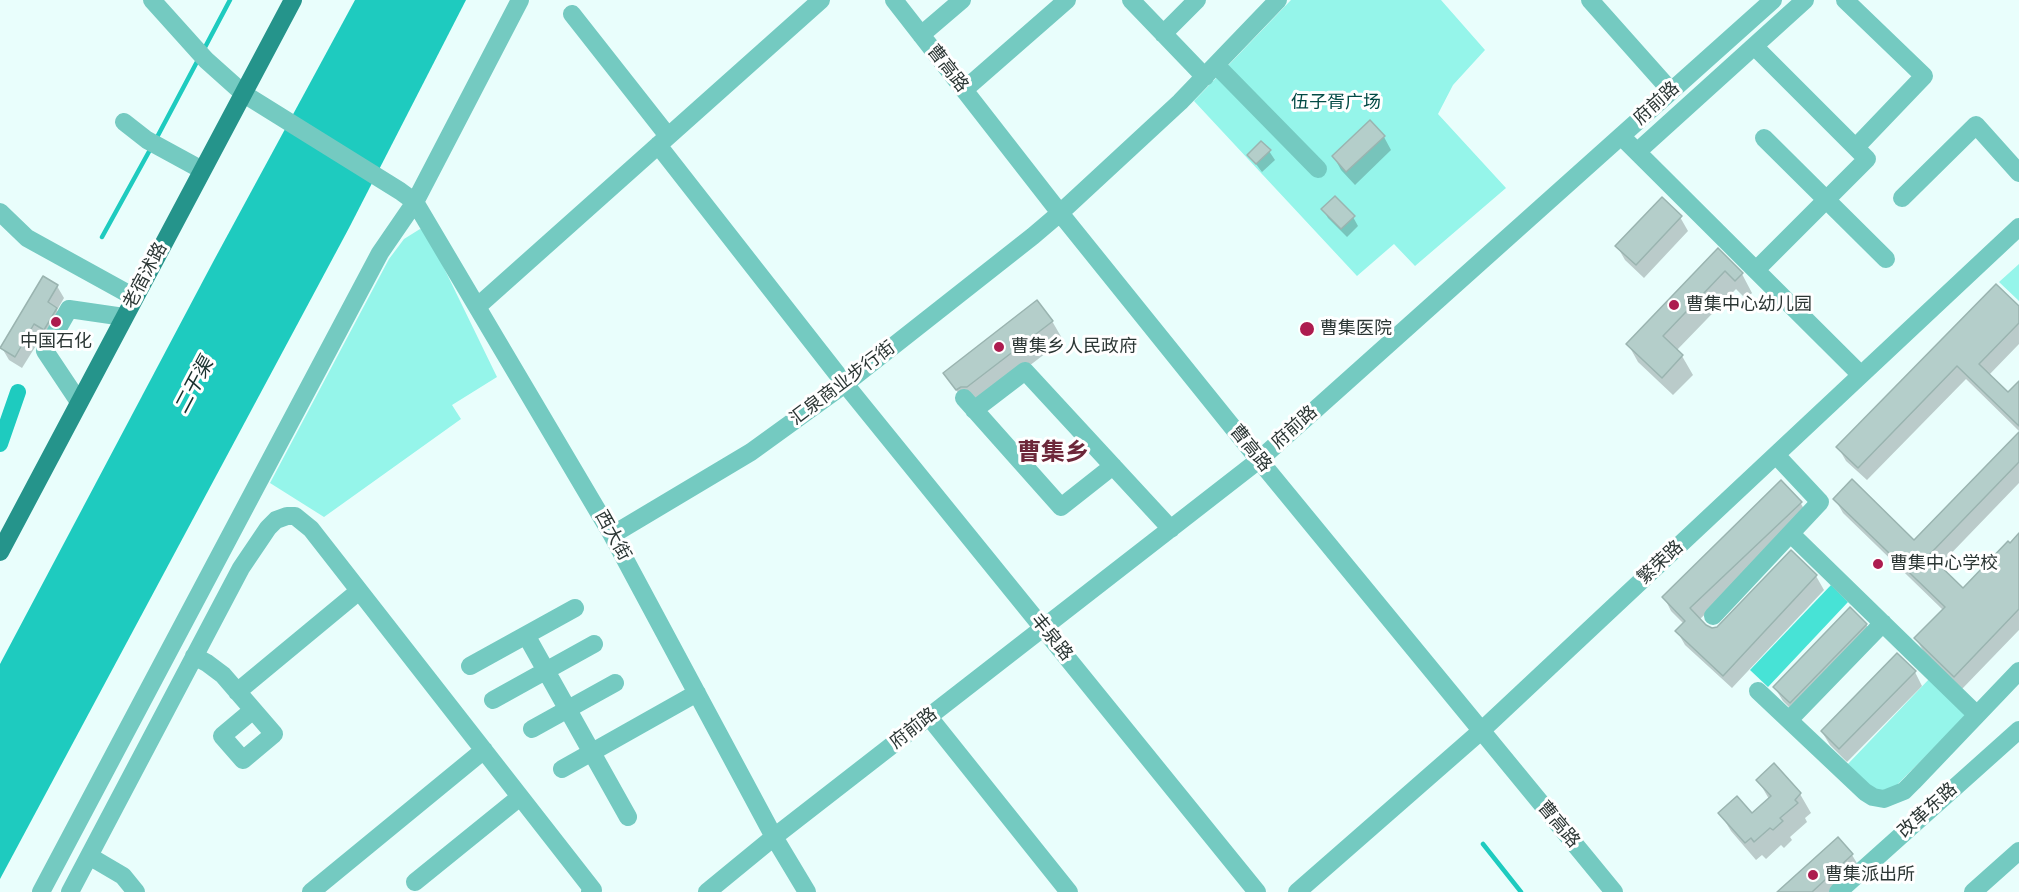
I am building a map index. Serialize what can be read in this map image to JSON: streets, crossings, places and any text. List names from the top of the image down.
{
  "streets": {
    "main road": ["老宿沭路"],
    "street": [
      "曹高路",
      "府前路",
      "汇泉商业步行街",
      "西大街",
      "繁荣路",
      "丰泉路",
      "改革东路"
    ]
  },
  "crossings": [
    ["曹高路", "府前路"],
    ["曹高路", "汇泉商业步行街"],
    ["曹高路", "繁荣路"],
    ["府前路", "西大街"],
    ["府前路", "丰泉路"],
    ["老宿沭路", "西大街"],
    ["汇泉商业步行街", "西大街"],
    ["汇泉商业步行街", "丰泉路"]
  ],
  "districts": ["曹集乡"],
  "water": ["二干渠"],
  "parks": ["伍子胥广场"],
  "places": [
    "曹集中心幼儿园",
    "中国石化",
    "曹集医院",
    "曹集乡人民政府",
    "曹集中心学校",
    "曹集派出所"
  ]
}
